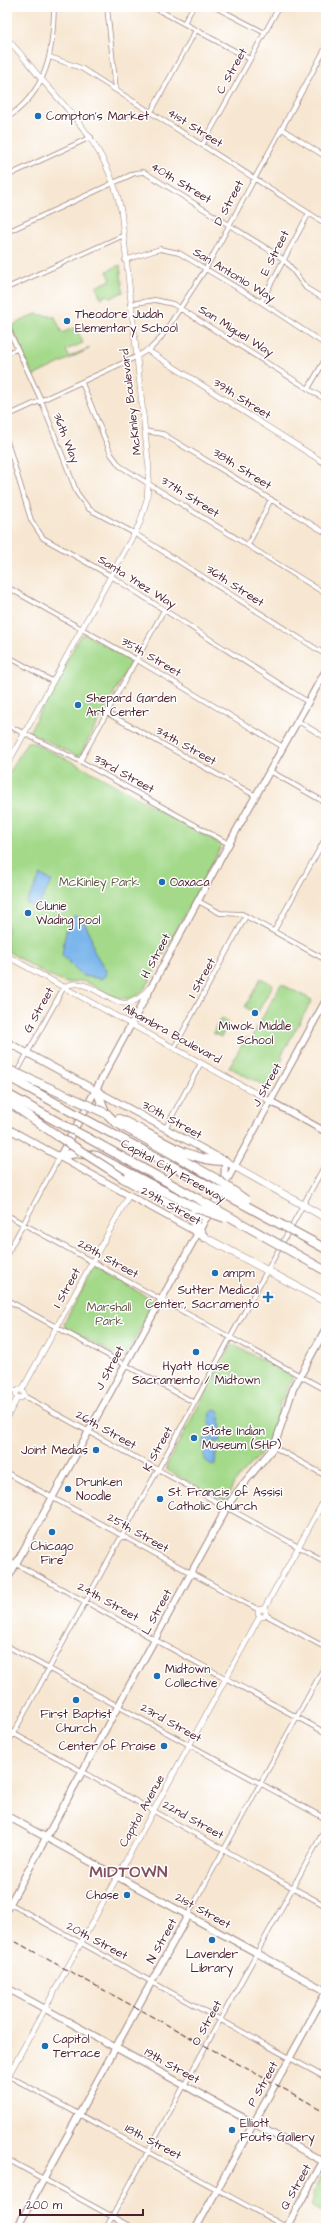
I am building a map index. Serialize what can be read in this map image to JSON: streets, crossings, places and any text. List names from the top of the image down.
{
  "streets": {
    "highway": ["Capital City Freeway"],
    "main road": [
      "H Street",
      "Alhambra Boulevard",
      "J Street",
      "30th Street",
      "29th Street",
      "L Street",
      "21st Street",
      "N Street",
      "19th Street",
      "P Street",
      "Q Street"
    ],
    "street": [
      "C Street",
      "41st Street",
      "40th Street",
      "D Street",
      "E Street",
      "San Antonio Way",
      "San Miguel Way",
      "39th Street",
      "McKinley Boulevard",
      "36th Way",
      "38th Street",
      "37th Street",
      "Santa Ynez Way",
      "36th Street",
      "35th Street",
      "34th Street",
      "33rd Street",
      "I Street",
      "G Street",
      "28th Street",
      "26th Street",
      "K Street",
      "25th Street",
      "24th Street",
      "23rd Street",
      "Capitol Avenue",
      "22nd Street",
      "20th Street",
      "O Street",
      "18th Street"
    ]
  },
  "crossings": [
    ["C Street", "41st Street"],
    ["41st Street", "D Street"],
    ["41st Street", "E Street"],
    ["40th Street", "D Street"],
    ["40th Street", "E Street"],
    ["40th Street", "McKinley Boulevard"],
    ["D Street", "San Antonio Way"],
    ["D Street", "San Miguel Way"],
    ["D Street", "39th Street"],
    ["D Street", "McKinley Boulevard"],
    ["E Street", "San Antonio Way"],
    ["San Antonio Way", "McKinley Boulevard"],
    ["San Miguel Way", "McKinley Boulevard"],
    ["McKinley Boulevard", "36th Way"],
    ["McKinley Boulevard", "38th Street"],
    ["McKinley Boulevard", "37th Street"],
    ["McKinley Boulevard", "Santa Ynez Way"],
    ["McKinley Boulevard", "36th Street"],
    ["McKinley Boulevard", "35th Street"],
    ["McKinley Boulevard", "33rd Street"],
    ["36th Way", "36th Street"],
    ["Santa Ynez Way", "H Street"],
    ["35th Street", "H Street"],
    ["34th Street", "H Street"],
    ["33rd Street", "H Street"],
    ["H Street", "G Street"],
    ["H Street", "Alhambra Boulevard"],
    ["H Street", "30th Street"],
    ["H Street", "29th Street"],
    ["H Street", "28th Street"],
    ["I Street", "Alhambra Boulevard"],
    ["I Street", "29th Street"],
    ["I Street", "28th Street"],
    ["G Street", "Alhambra Boulevard"],
    ["G Street", "30th Street"],
    ["Alhambra Boulevard", "J Street"],
    ["J Street", "30th Street"],
    ["J Street", "29th Street"],
    ["J Street", "28th Street"],
    ["J Street", "26th Street"],
    ["J Street", "25th Street"],
    ["J Street", "24th Street"],
    ["30th Street", "K Street"],
    ["29th Street", "K Street"],
    ["28th Street", "K Street"],
    ["28th Street", "L Street"],
    ["26th Street", "K Street"],
    ["26th Street", "L Street"],
    ["26th Street", "Capitol Avenue"],
    ["K Street", "25th Street"],
    ["K Street", "24th Street"],
    ["K Street", "23rd Street"],
    ["K Street", "22nd Street"],
    ["25th Street", "L Street"],
    ["25th Street", "Capitol Avenue"],
    ["24th Street", "L Street"],
    ["24th Street", "Capitol Avenue"],
    ["24th Street", "N Street"],
    ["L Street", "23rd Street"],
    ["L Street", "22nd Street"],
    ["L Street", "21st Street"],
    ["L Street", "20th Street"],
    ["23rd Street", "Capitol Avenue"],
    ["23rd Street", "N Street"],
    ["Capitol Avenue", "22nd Street"],
    ["Capitol Avenue", "21st Street"],
    ["Capitol Avenue", "20th Street"],
    ["Capitol Avenue", "19th Street"],
    ["Capitol Avenue", "18th Street"],
    ["22nd Street", "N Street"],
    ["22nd Street", "O Street"],
    ["21st Street", "N Street"],
    ["21st Street", "O Street"],
    ["21st Street", "P Street"],
    ["20th Street", "N Street"],
    ["20th Street", "O Street"],
    ["20th Street", "P Street"],
    ["N Street", "19th Street"],
    ["N Street", "18th Street"],
    ["O Street", "19th Street"],
    ["O Street", "18th Street"],
    ["19th Street", "P Street"],
    ["19th Street", "Q Street"],
    ["P Street", "18th Street"],
    ["18th Street", "Q Street"]
  ],
  "districts": ["MIDTOWN"],
  "parks": ["McKinley Park", "Marshall Park"],
  "places": {
    "other": [
      "Compton's Market",
      "Theodore Judah Elementary School",
      "Shepard Garden Art Center",
      "Oaxaca",
      "Clunie Wading pool",
      "Miwok Middle School",
      "ampm",
      "Hyatt House Sacramento / Midtown",
      "State Indian Museum (SHP)",
      "Joint Medias",
      "Drunken Noodle",
      "St. Francis of Assisi Catholic Church",
      "Chicago Fire",
      "Midtown Collective",
      "First Baptist Church",
      "Center of Praise",
      "Chase",
      "Lavender Library",
      "Capitol Terrace",
      "Elliott Fouts Gallery"
    ],
    "health": ["Sutter Medical Center, Sacramento"]
  },
  "scale_bar": "200 m"
}
